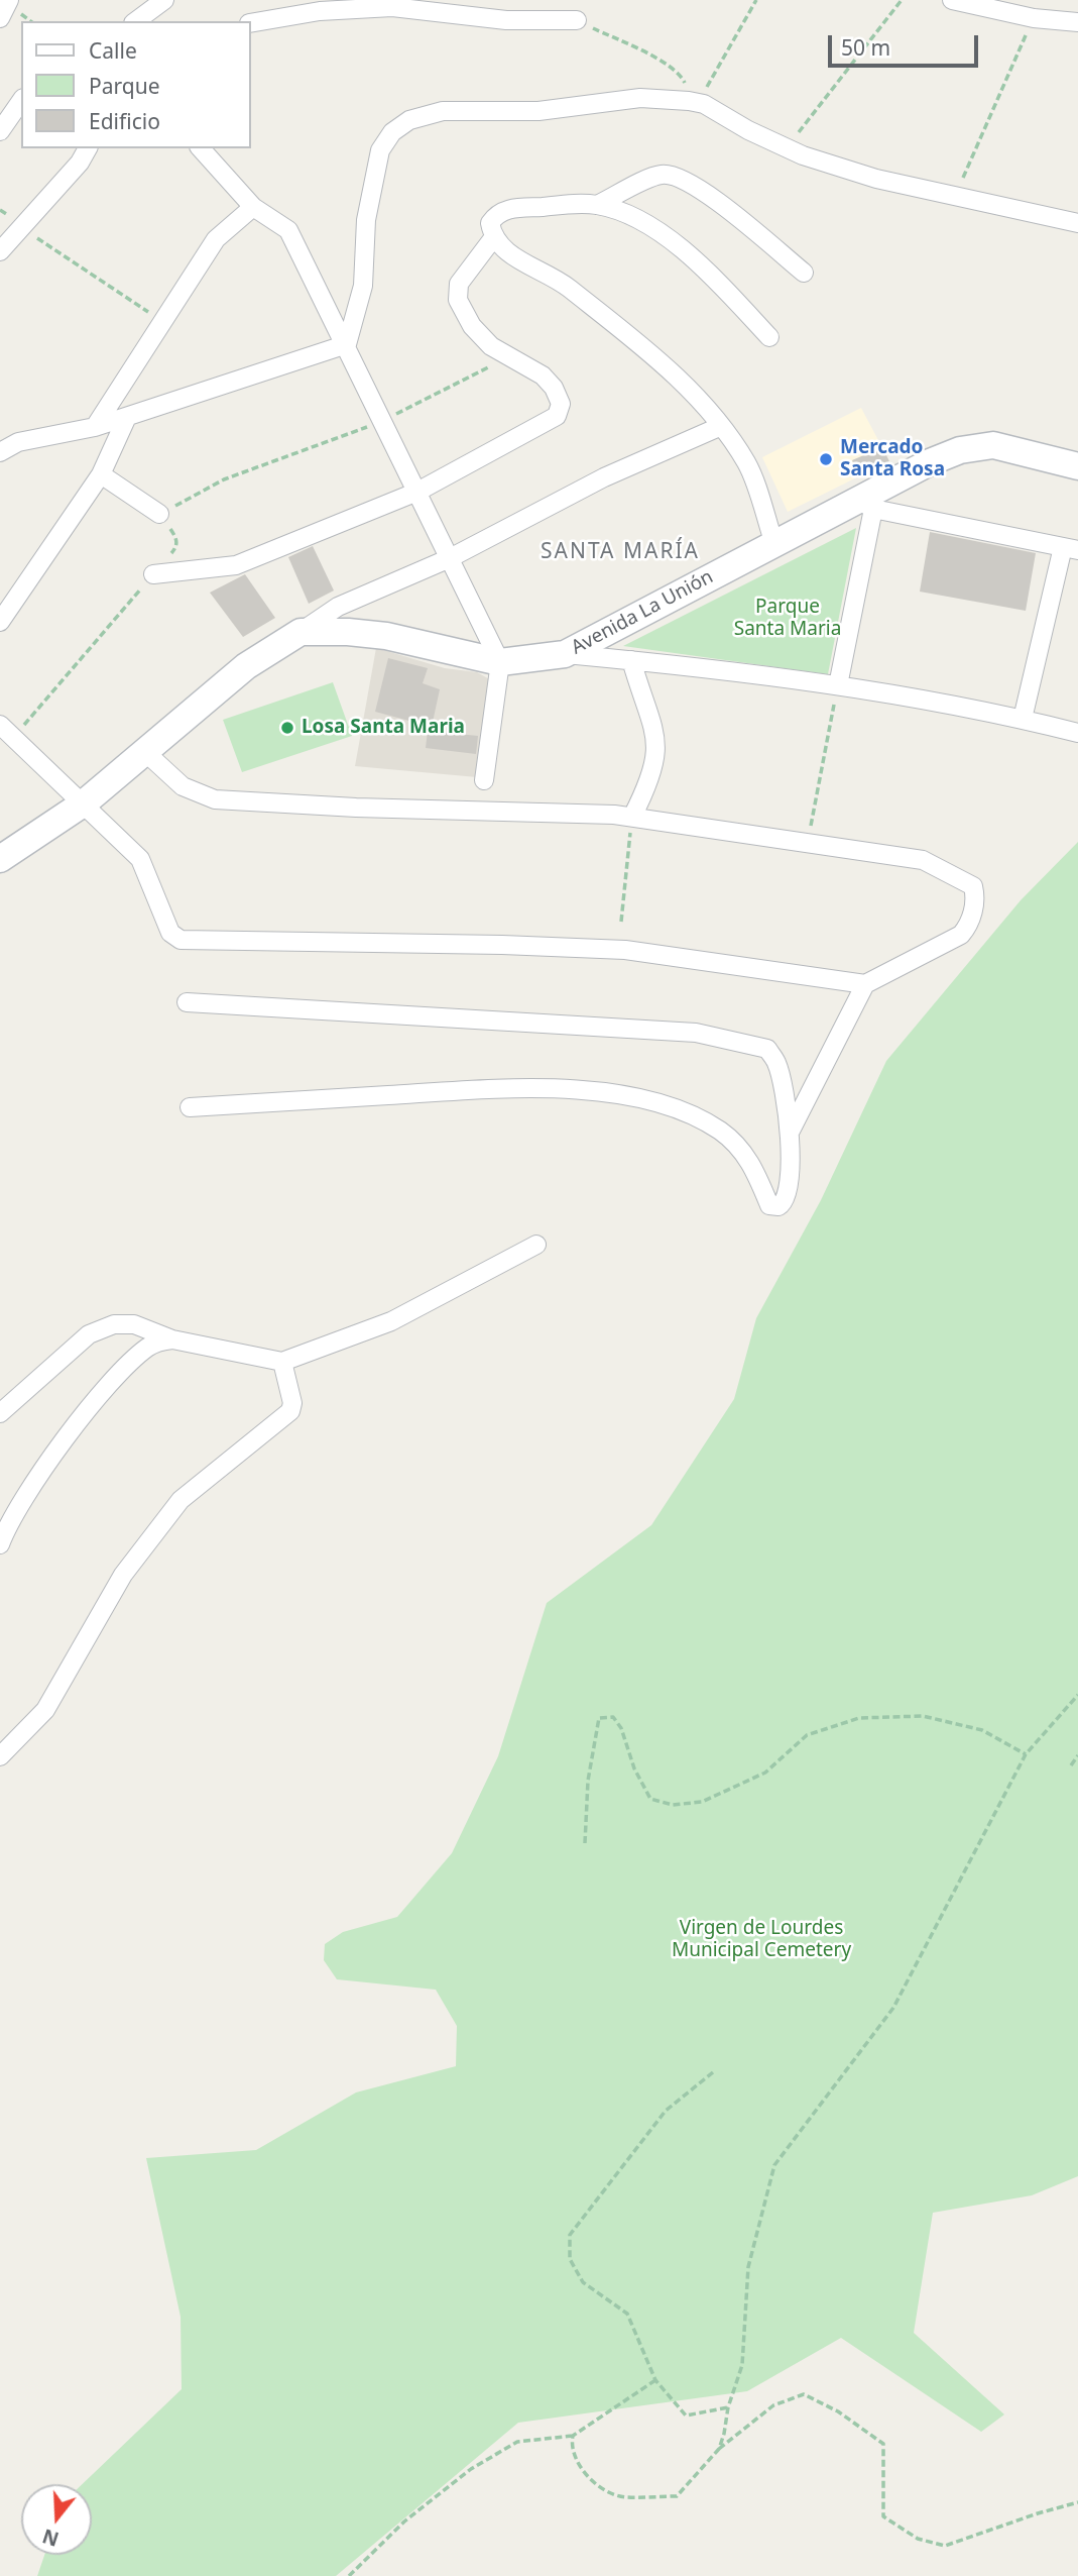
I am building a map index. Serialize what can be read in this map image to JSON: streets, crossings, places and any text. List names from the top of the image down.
{
  "streets": {
    "main road": ["Avenida La Unión"]
  },
  "districts": ["SANTA MARÍA"],
  "parks": ["Parque Santa Maria", "Virgen de Lourdes Municipal Cemetery"],
  "places": ["Mercado Santa Rosa", "Losa Santa Maria"],
  "legend": ["Calle", "Parque", "Edificio"],
  "scale_bar": "50 m",
  "north": "bottom"
}
